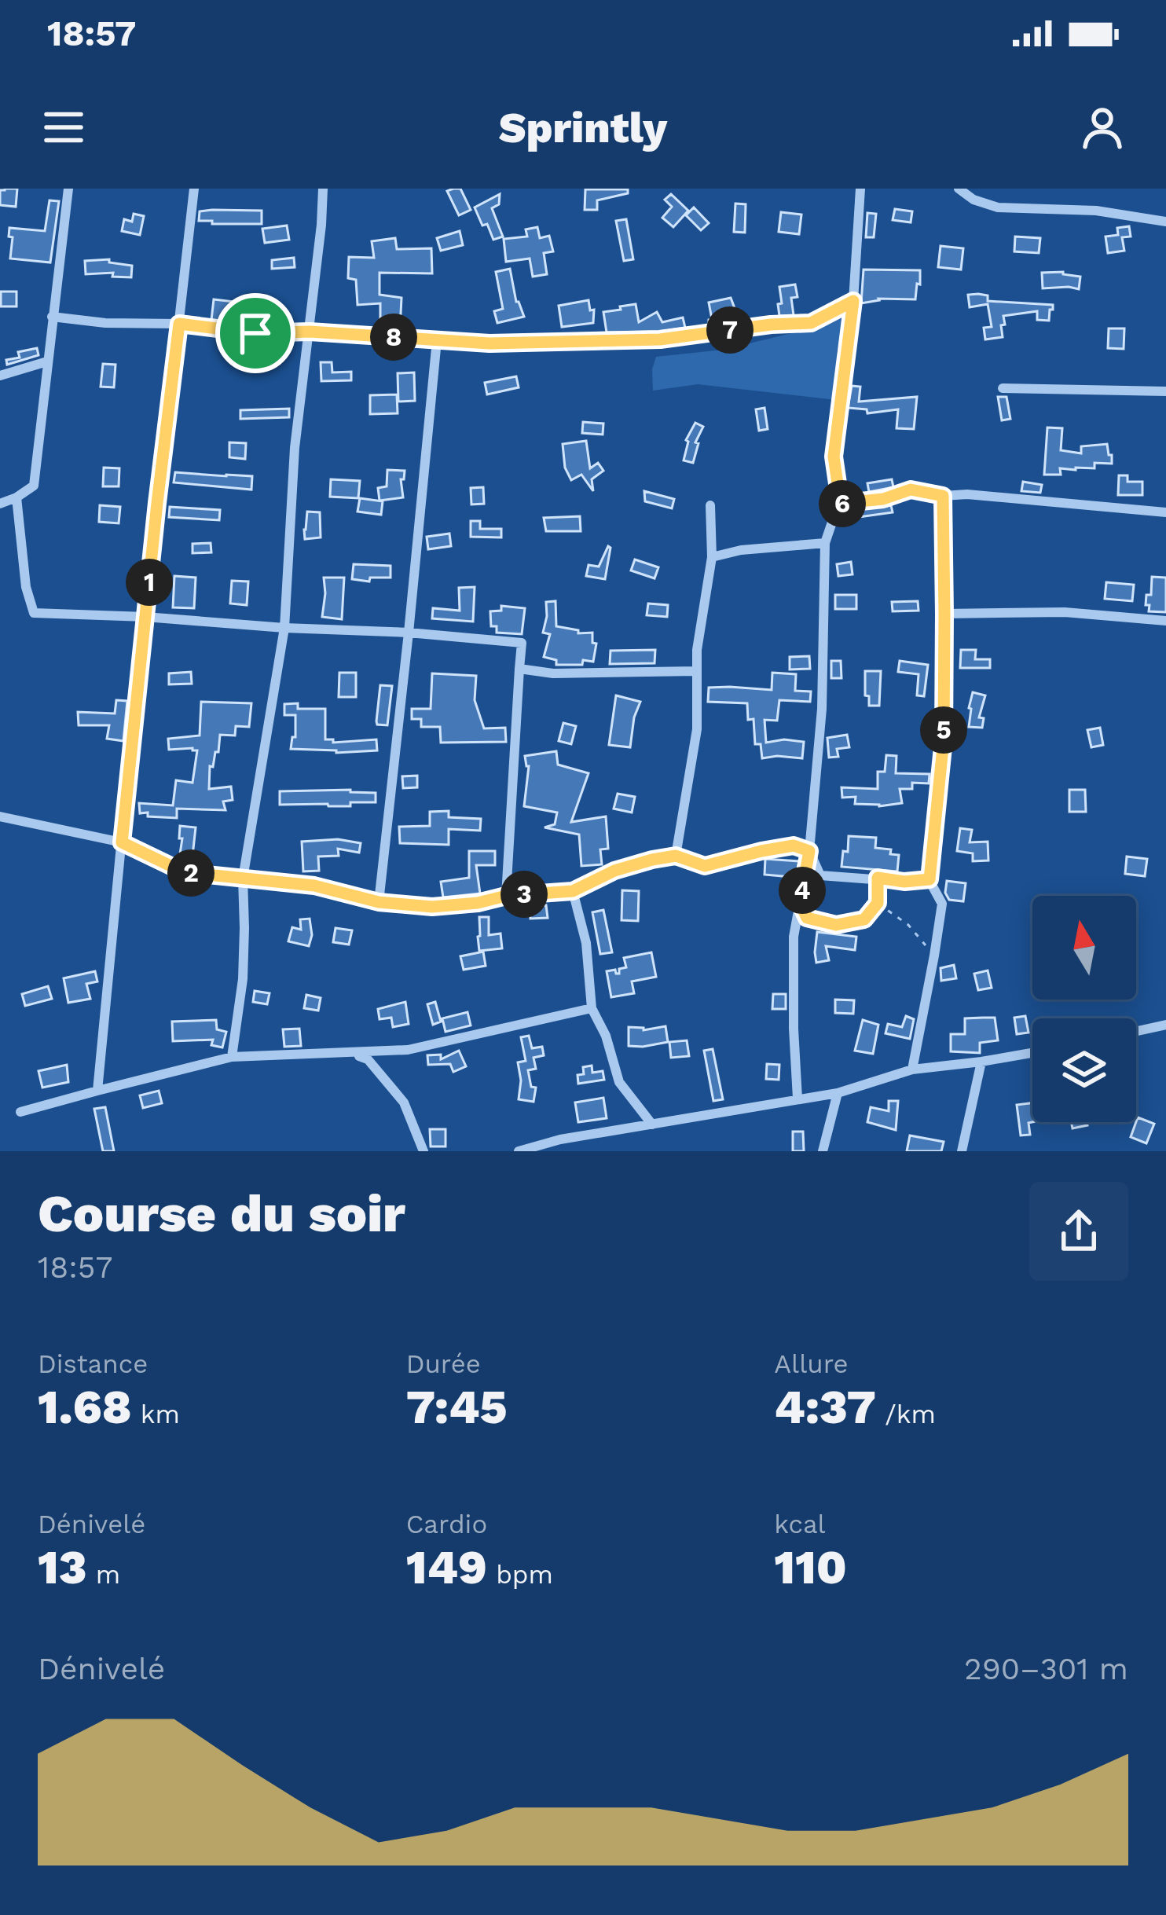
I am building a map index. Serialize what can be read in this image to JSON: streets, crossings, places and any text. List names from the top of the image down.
{
  "north": "top",
  "page": {
    "status": "18:57",
    "header": "Sprintly",
    "pins": [
      "7",
      "8",
      "6",
      "1",
      "5",
      "2",
      "4",
      "3"
    ],
    "heading": ["Course du soir", "18:57"],
    "stats": [
      ["Distance", "1.68 km"],
      ["Durée", "7:45"],
      ["Allure", "4:37 /km"],
      ["Dénivelé", "13 m"],
      ["Cardio", "149 bpm"],
      ["kcal", "110"]
    ],
    "chart": ["Dénivelé", "290–301 m"]
  }
}
